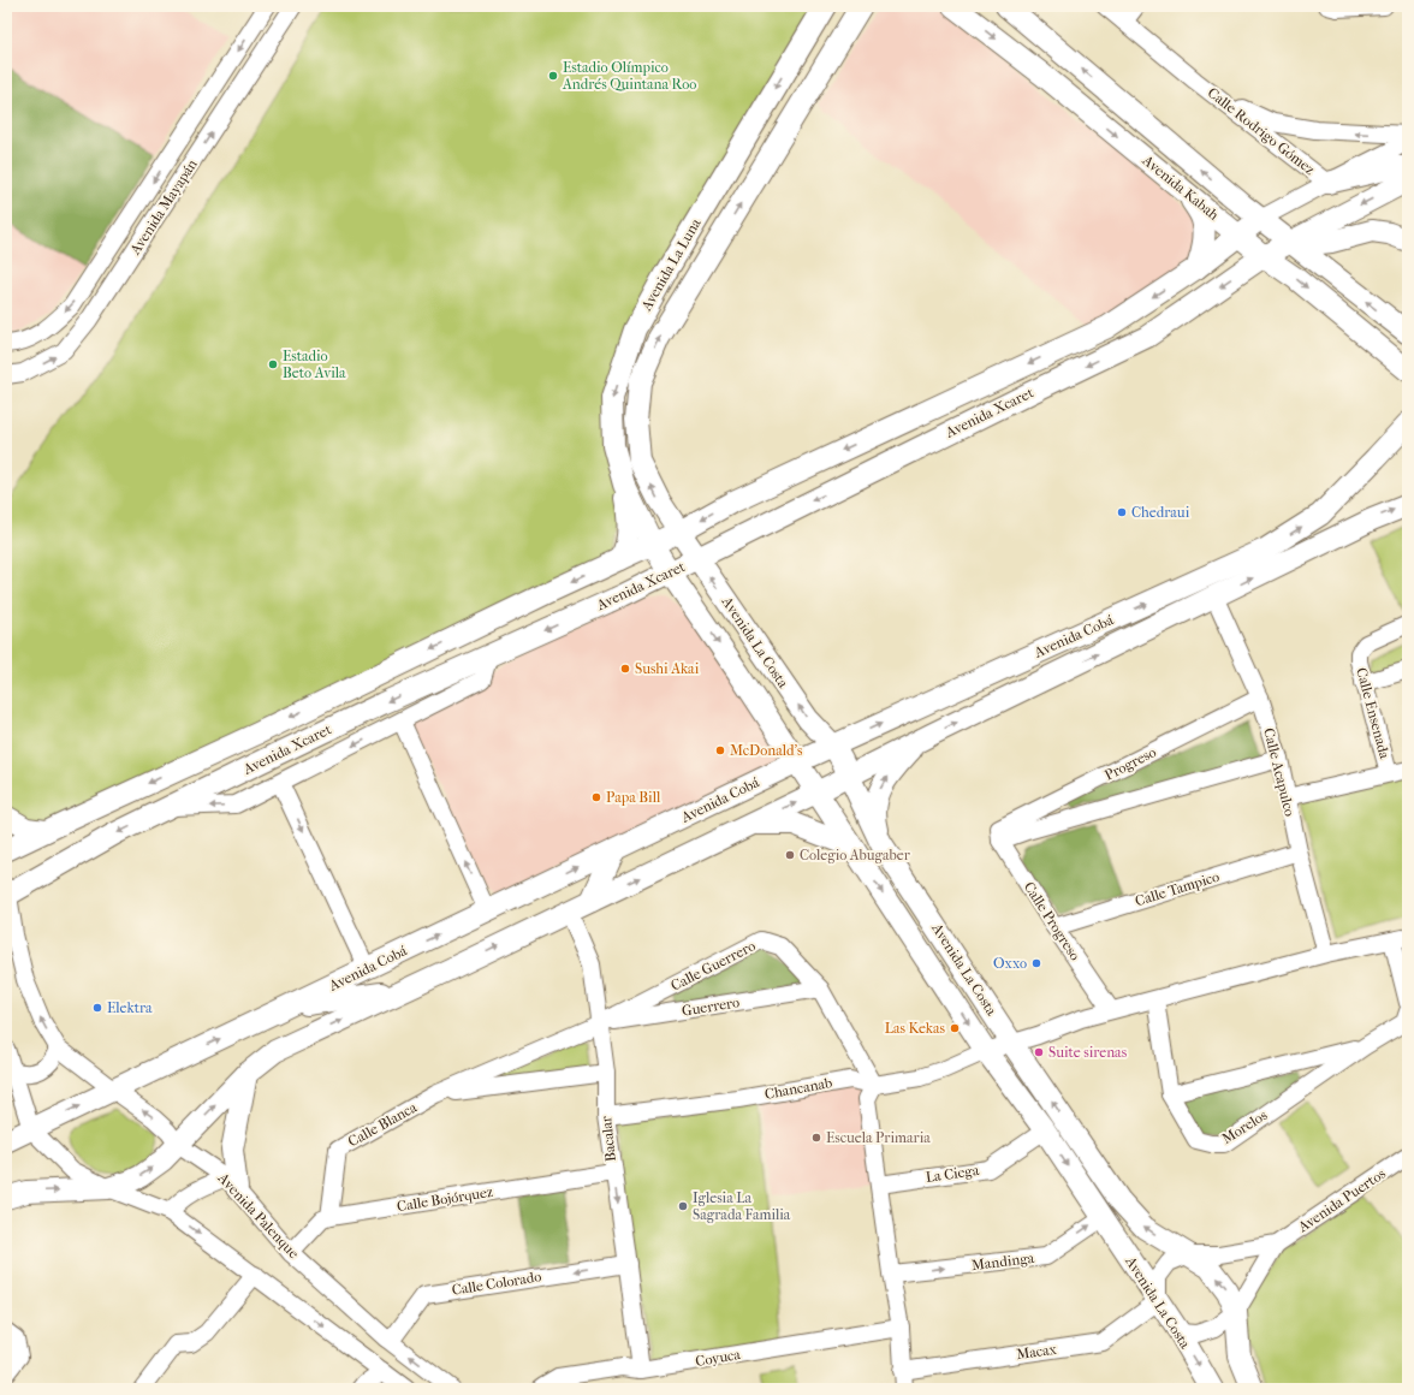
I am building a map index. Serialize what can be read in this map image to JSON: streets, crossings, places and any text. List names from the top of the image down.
{
  "streets": {
    "main road": [
      "Avenida Kabah",
      "Avenida La Luna",
      "Avenida Xcaret",
      "Avenida Cobá",
      "Avenida La Costa"
    ],
    "street": [
      "Calle Rodrigo Gómez",
      "Avenida Mayapán",
      "Calle Ensenada",
      "Progreso",
      "Calle Acapulco",
      "Calle Tampico",
      "Calle Progreso",
      "Calle Guerrero",
      "Guerrero",
      "Chancanab",
      "Calle Blanca",
      "Morelos",
      "Bacalar",
      "La Ciega",
      "Calle Bojórquez",
      "Avenida Puertos",
      "Avenida Palenque",
      "Mandinga",
      "Calle Colorado",
      "Macax",
      "Coyuca"
    ]
  },
  "crossings": [
    ["Avenida Kabah", "Avenida Xcaret"],
    ["Avenida La Luna", "Avenida Xcaret"],
    ["Avenida La Luna", "Avenida La Costa"],
    ["Avenida Xcaret", "Avenida La Costa"],
    ["Avenida Xcaret", "Avenida Palenque"],
    ["Avenida Cobá", "Avenida La Costa"],
    ["Avenida Cobá", "Calle Acapulco"],
    ["Avenida Cobá", "Bacalar"],
    ["Avenida Cobá", "Avenida Palenque"],
    ["Avenida La Costa", "Chancanab"],
    ["Avenida La Costa", "La Ciega"],
    ["Avenida La Costa", "Avenida Puertos"],
    ["Avenida La Costa", "Mandinga"],
    ["Avenida La Costa", "Macax"],
    ["Progreso", "Calle Acapulco"],
    ["Progreso", "Calle Progreso"],
    ["Calle Acapulco", "Calle Tampico"],
    ["Calle Tampico", "Calle Progreso"],
    ["Calle Guerrero", "Guerrero"],
    ["Calle Guerrero", "Chancanab"],
    ["Calle Guerrero", "Calle Blanca"],
    ["Calle Guerrero", "Bacalar"],
    ["Guerrero", "Calle Blanca"],
    ["Guerrero", "Bacalar"],
    ["Chancanab", "Bacalar"],
    ["Calle Blanca", "Bacalar"],
    ["Calle Blanca", "Calle Bojórquez"],
    ["Bacalar", "Calle Bojórquez"],
    ["Bacalar", "Calle Colorado"],
    ["Bacalar", "Coyuca"],
    ["Calle Bojórquez", "Avenida Palenque"],
    ["Avenida Puertos", "Macax"],
    ["Avenida Palenque", "Calle Colorado"]
  ],
  "one_way": [
    "Avenida Xcaret",
    "Avenida Cobá",
    "Mandinga",
    "Calle Colorado"
  ],
  "places": [
    "Estadio Olímpico Andrés Quintana Roo",
    "Estadio Beto Avila",
    "Chedraui",
    "Sushi Akai",
    "McDonald's",
    "Papa Bill",
    "Colegio Abugaber",
    "Oxxo",
    "Elektra",
    "Las Kekas",
    "Suite sirenas",
    "Escuela Primaria",
    "Iglesia La Sagrada Familia"
  ]
}
